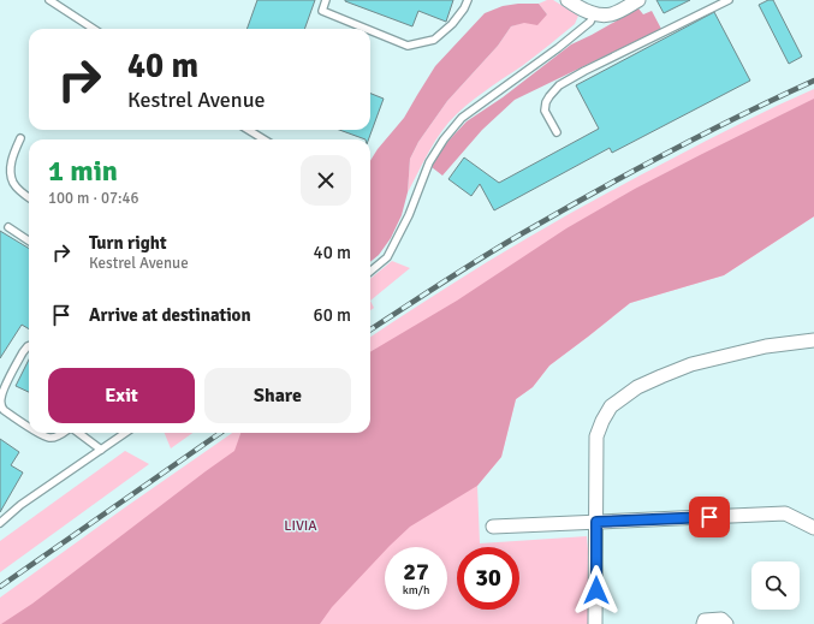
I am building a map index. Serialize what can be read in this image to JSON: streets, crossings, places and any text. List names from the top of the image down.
{
  "parks": ["LIVIA"],
  "page": {
    "turn": ["40 m", "Kestrel Avenue"],
    "heading": ["1 min", "100 m · 07:46"],
    "list": [
      {
        "name": "Turn right",
        "note": "Kestrel Avenue",
        "value": "40 m"
      },
      {
        "name": "Arrive at destination",
        "value": "60 m"
      }
    ],
    "buttons": ["Exit", "Share"],
    "speed": "27 km/h",
    "limit": "30"
  }
}
